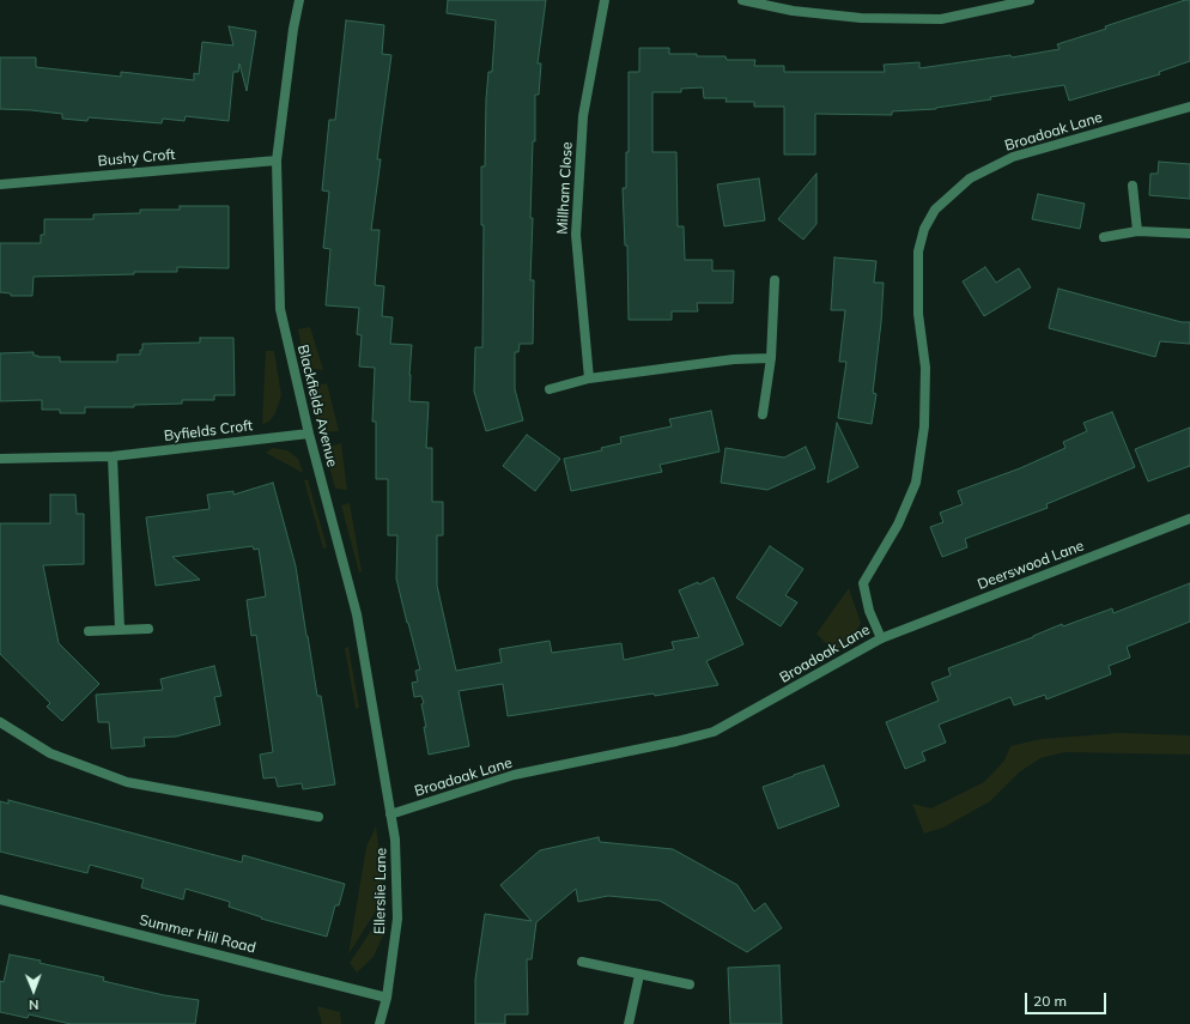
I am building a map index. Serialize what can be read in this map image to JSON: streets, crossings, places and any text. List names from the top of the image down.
{
  "streets": {
    "street": [
      "Broadoak Lane",
      "Bushy Croft",
      "Millham Close",
      "Blackfields Avenue",
      "Byfields Croft",
      "Deerswood Lane",
      "Ellerslie Lane",
      "Summer Hill Road"
    ]
  },
  "crossings": [
    ["Broadoak Lane", "Blackfields Avenue"],
    ["Broadoak Lane", "Deerswood Lane"],
    ["Broadoak Lane", "Ellerslie Lane"],
    ["Bushy Croft", "Blackfields Avenue"],
    ["Blackfields Avenue", "Byfields Croft"],
    ["Blackfields Avenue", "Ellerslie Lane"],
    ["Ellerslie Lane", "Summer Hill Road"]
  ],
  "scale_bar": "20 m",
  "north": "bottom"
}
